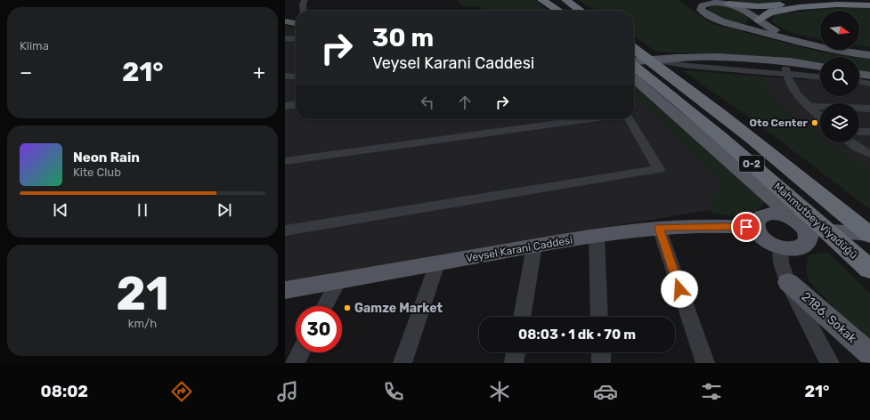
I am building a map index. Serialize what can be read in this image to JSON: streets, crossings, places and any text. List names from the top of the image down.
{
  "streets": {
    "highway": ["O-2", "Mahmutbey Viyadüğü"],
    "main road": ["Veysel Karani Caddesi", "2186. Sokak"]
  },
  "places": ["Oto Center", "Gamze Market"],
  "north": "right",
  "page": {
    "tile": [
      "Klima",
      ["21", "km/h"]
    ],
    "turn": ["30 m", "Veysel Karani Caddesi"],
    "heat": ["−", "21°", "+"],
    "song": ["Neon Rain", "Kite Club"],
    "limit": "30",
    "trip": "08:03 · 1 dk · 70 m",
    "tabs": ["08:02", "21°"]
  }
}
